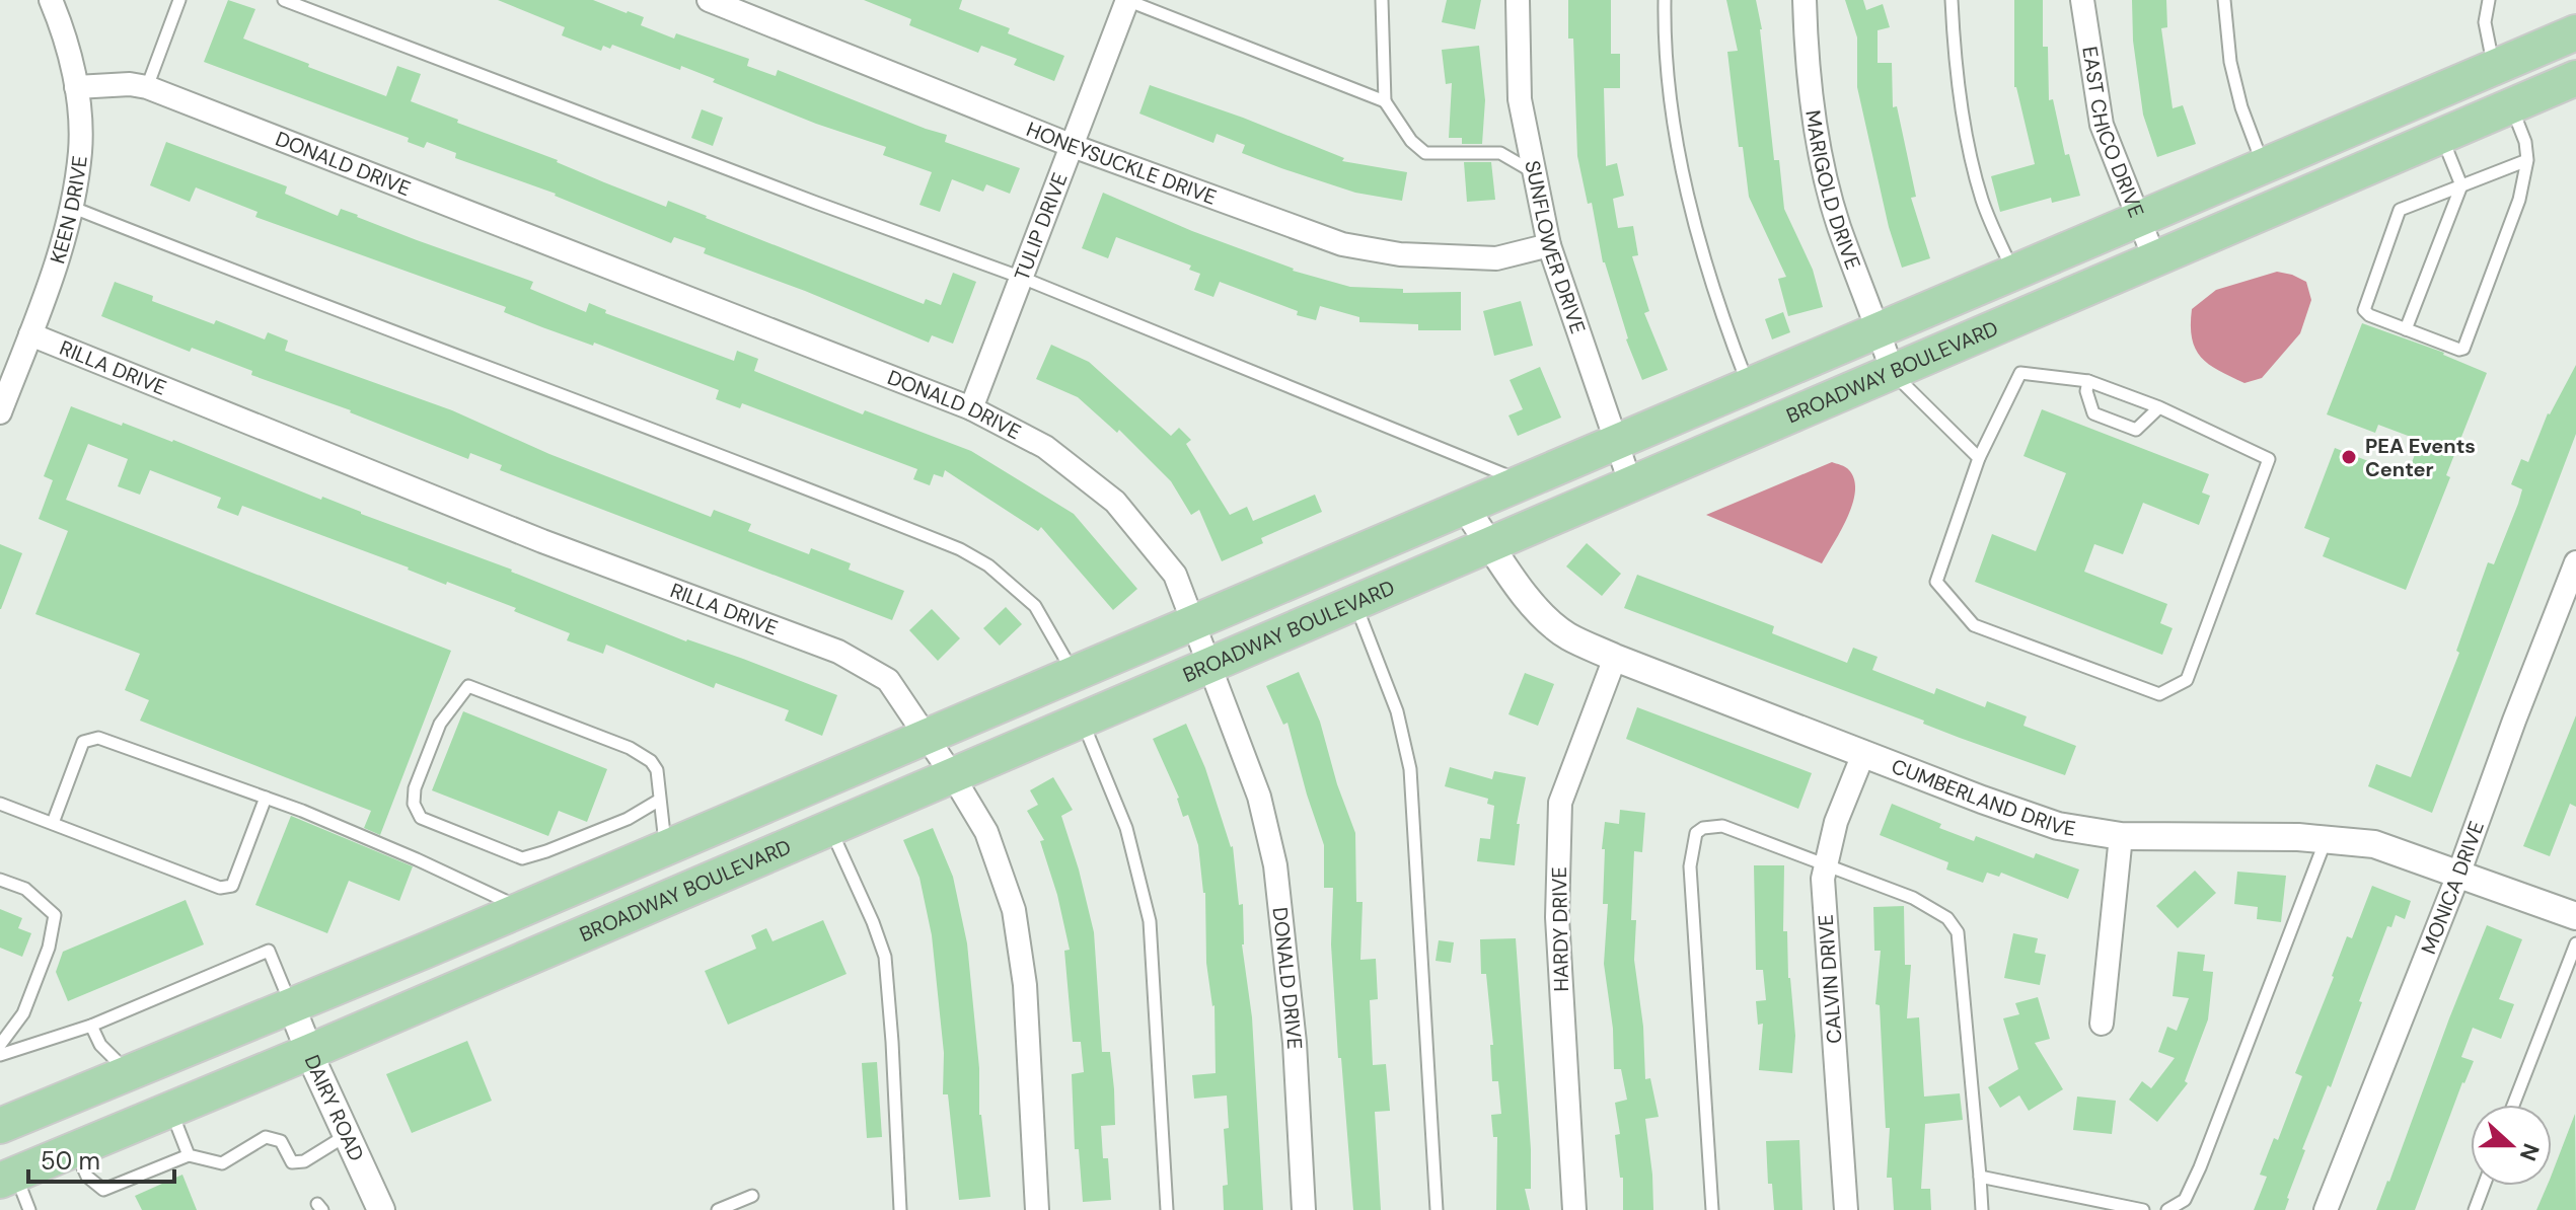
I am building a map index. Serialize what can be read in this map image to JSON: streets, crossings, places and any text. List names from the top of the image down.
{
  "streets": {
    "main road": ["BROADWAY BOULEVARD"],
    "street": [
      "EAST CHICO DRIVE",
      "HONEYSUCKLE DRIVE",
      "DONALD DRIVE",
      "MARIGOLD DRIVE",
      "KEEN DRIVE",
      "TULIP DRIVE",
      "SUNFLOWER DRIVE",
      "RILLA DRIVE",
      "CUMBERLAND DRIVE",
      "MONICA DRIVE",
      "HARDY DRIVE",
      "CALVIN DRIVE",
      "DAIRY ROAD"
    ]
  },
  "crossings": [
    ["EAST CHICO DRIVE", "BROADWAY BOULEVARD"],
    ["HONEYSUCKLE DRIVE", "TULIP DRIVE"],
    ["HONEYSUCKLE DRIVE", "SUNFLOWER DRIVE"],
    ["DONALD DRIVE", "KEEN DRIVE"],
    ["DONALD DRIVE", "TULIP DRIVE"],
    ["DONALD DRIVE", "BROADWAY BOULEVARD"],
    ["MARIGOLD DRIVE", "BROADWAY BOULEVARD"],
    ["KEEN DRIVE", "RILLA DRIVE"],
    ["SUNFLOWER DRIVE", "BROADWAY BOULEVARD"],
    ["RILLA DRIVE", "BROADWAY BOULEVARD"],
    ["BROADWAY BOULEVARD", "CUMBERLAND DRIVE"],
    ["BROADWAY BOULEVARD", "DAIRY ROAD"],
    ["CUMBERLAND DRIVE", "MONICA DRIVE"],
    ["CUMBERLAND DRIVE", "HARDY DRIVE"],
    ["CUMBERLAND DRIVE", "CALVIN DRIVE"]
  ],
  "places": ["PEA Events Center"],
  "scale_bar": "50 m",
  "north": "right"
}
